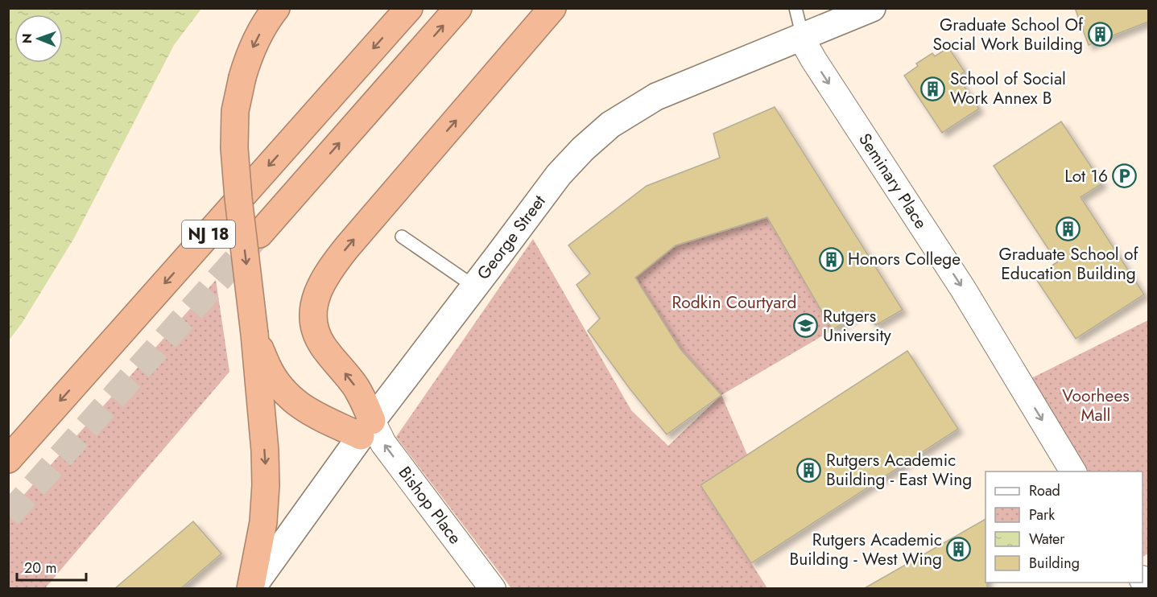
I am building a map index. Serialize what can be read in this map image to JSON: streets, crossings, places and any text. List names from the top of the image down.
{
  "streets": {
    "highway": ["NJ 18"],
    "street": ["Seminary Place", "George Street", "Bishop Place"]
  },
  "crossings": [
    ["Seminary Place", "George Street"],
    ["George Street", "Bishop Place"]
  ],
  "one_way": ["Seminary Place", "Bishop Place"],
  "parks": ["Rodkin Courtyard", "Voorhees Mall"],
  "places": {
    "building": [
      "Graduate School Of Social Work Building",
      "School of Social Work Annex B",
      "Graduate School of Education Building",
      "Honors College",
      "Rutgers Academic Building - East Wing",
      "Rutgers Academic Building - West Wing"
    ],
    "parking": ["Lot 16"],
    "school or university": ["Rutgers University"]
  },
  "legend": [
    "Road",
    "Park",
    "Water",
    "Building"
  ],
  "scale_bar": "20 m",
  "north": "left"
}
